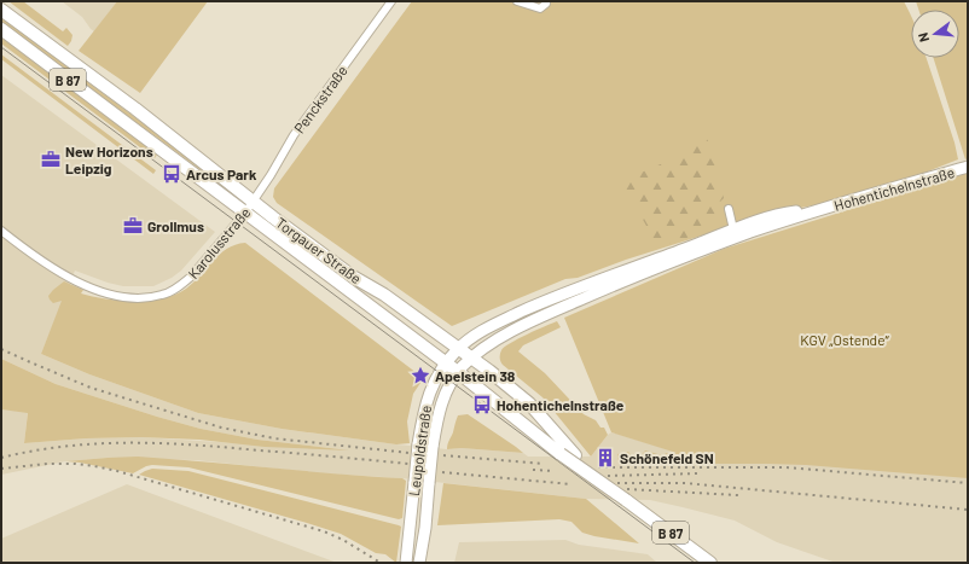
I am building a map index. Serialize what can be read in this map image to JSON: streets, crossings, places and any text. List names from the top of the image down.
{
  "streets": {
    "main road": [
      "B 87",
      "Hohentichelnstraße",
      "Torgauer Straße",
      "Leupoldstraße"
    ],
    "street": ["Penckstraße", "Karolusstraße"]
  },
  "crossings": [
    ["Penckstraße", "Karolusstraße"],
    ["Penckstraße", "Torgauer Straße"],
    ["Hohentichelnstraße", "Torgauer Straße"],
    ["Hohentichelnstraße", "Leupoldstraße"],
    ["Karolusstraße", "Torgauer Straße"],
    ["Torgauer Straße", "Leupoldstraße"]
  ],
  "parks": ["KGV „Ostende“"],
  "places": {
    "office": ["New Horizons Leipzig", "Grollmus"],
    "bus stop": ["Arcus Park", "Hohentichelnstraße"],
    "place": ["Apelstein 38"],
    "building": ["Schönefeld SN"]
  },
  "north": "left"
}
